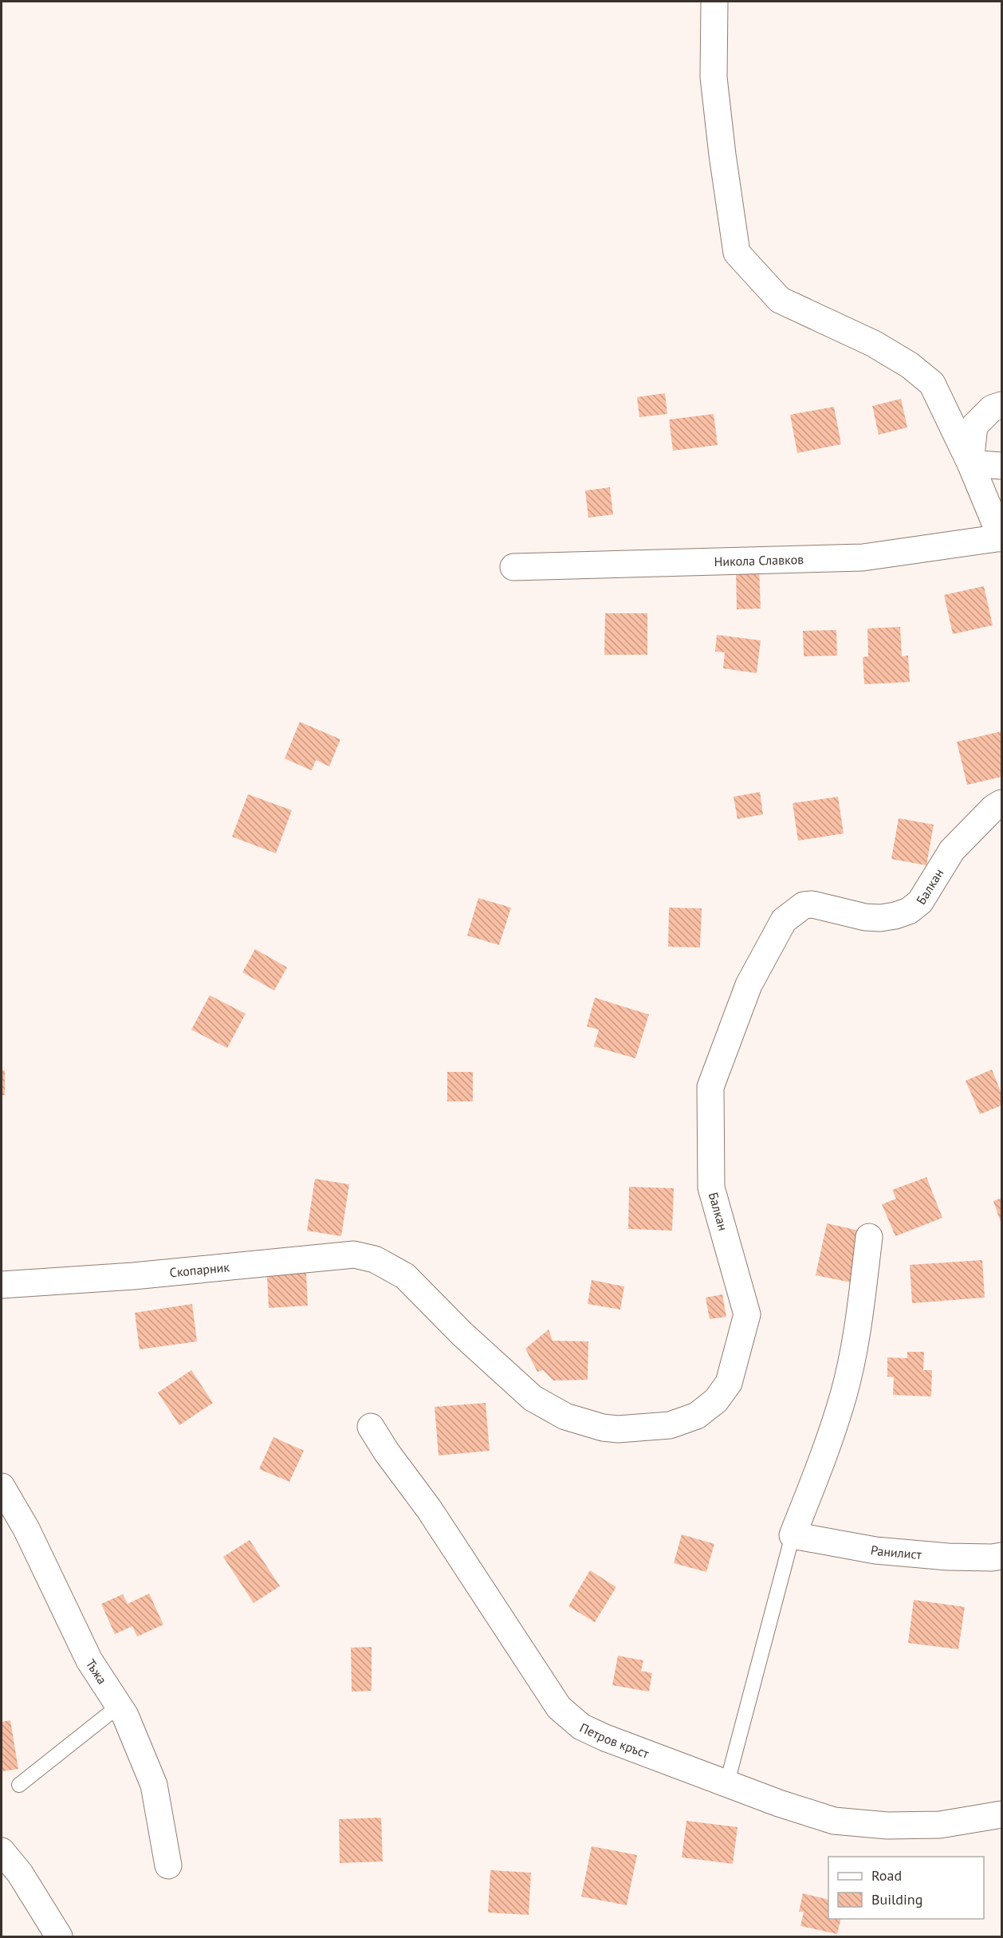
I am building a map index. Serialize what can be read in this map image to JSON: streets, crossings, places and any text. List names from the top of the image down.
{
  "streets": {
    "street": [
      "Никола Славков",
      "Балкан",
      "Скопарник",
      "Ранилист",
      "Тъжа",
      "Петров кръст"
    ]
  },
  "crossings": [
    ["Балкан", "Скопарник"]
  ],
  "legend": ["Road", "Building"]
}
